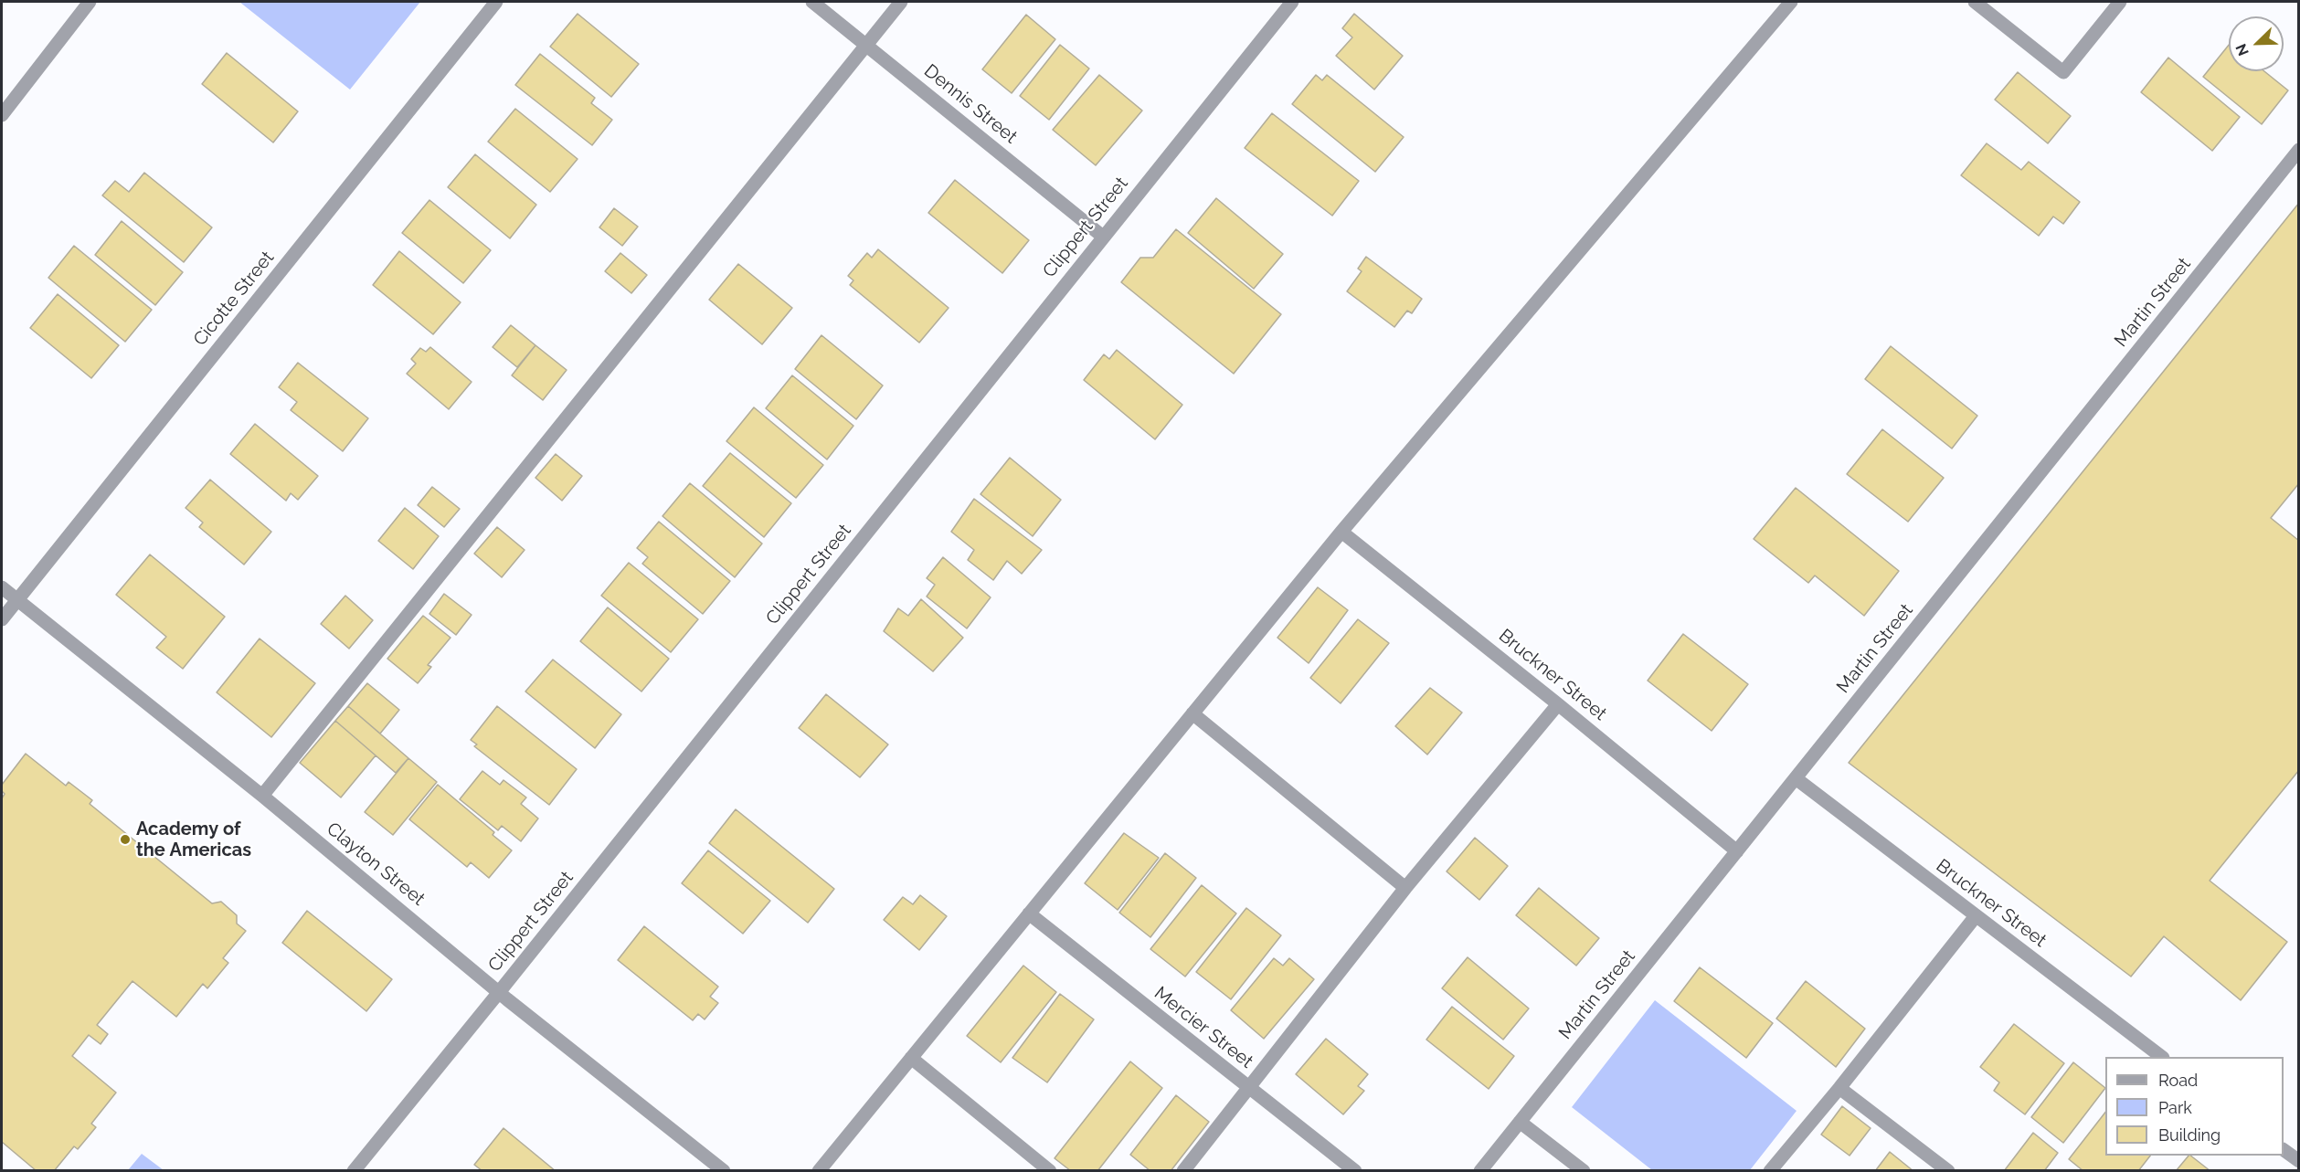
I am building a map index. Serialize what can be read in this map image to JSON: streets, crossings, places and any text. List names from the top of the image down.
{
  "streets": {
    "street": [
      "Dennis Street",
      "Clippert Street",
      "Cicotte Street",
      "Martin Street",
      "Bruckner Street",
      "Clayton Street",
      "Mercier Street"
    ]
  },
  "crossings": [
    ["Dennis Street", "Clippert Street"],
    ["Clippert Street", "Clayton Street"],
    ["Cicotte Street", "Clayton Street"],
    ["Martin Street", "Bruckner Street"]
  ],
  "places": ["Academy of the Americas"],
  "legend": ["Road", "Park", "Building"],
  "north": "bottom left"
}
